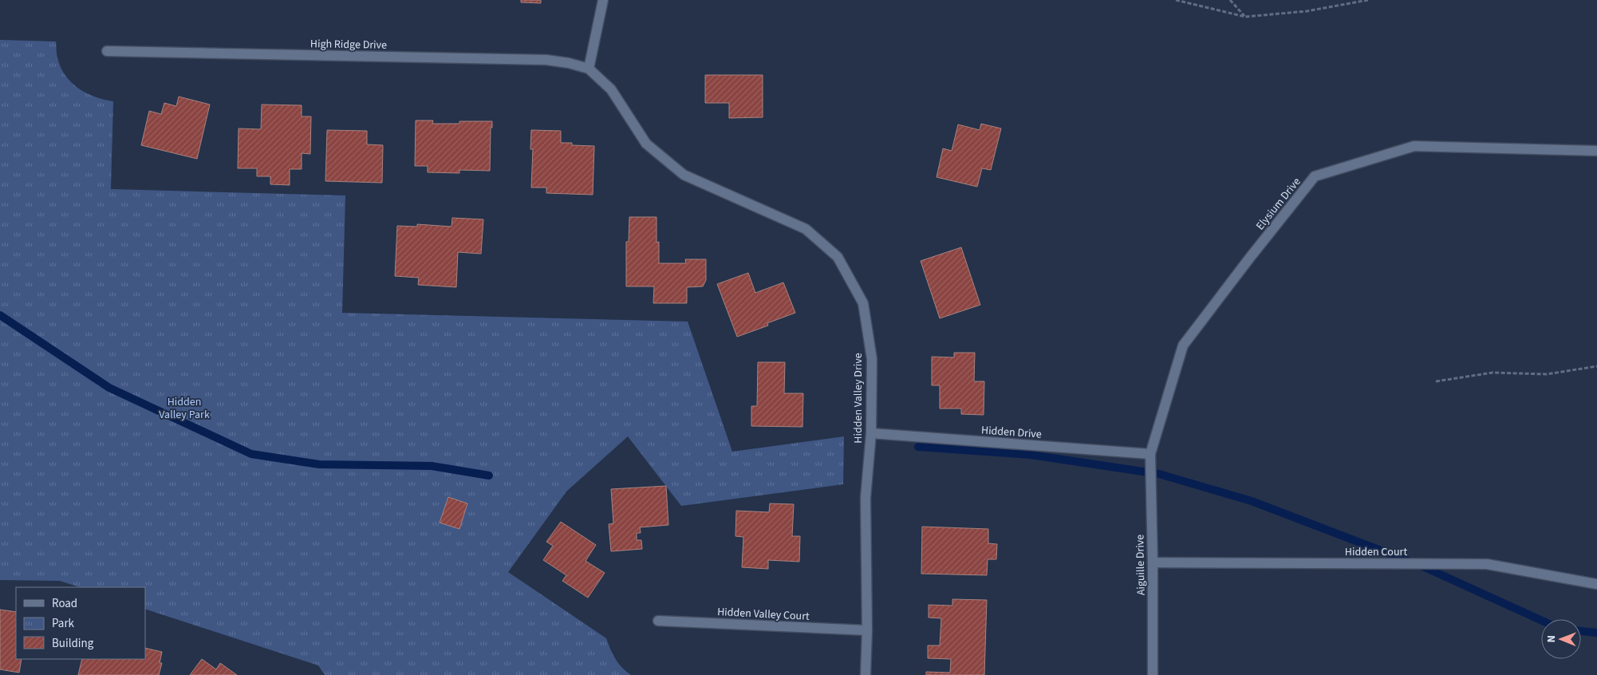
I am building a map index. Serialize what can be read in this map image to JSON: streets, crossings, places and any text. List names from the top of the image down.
{
  "streets": {
    "street": [
      "High Ridge Drive",
      "Elysium Drive",
      "Hidden Valley Drive",
      "Hidden Drive",
      "Hidden Court",
      "Aiguille Drive",
      "Hidden Valley Court"
    ]
  },
  "crossings": [
    ["High Ridge Drive", "Hidden Valley Drive"],
    ["Elysium Drive", "Hidden Drive"],
    ["Elysium Drive", "Aiguille Drive"],
    ["Hidden Valley Drive", "Hidden Drive"],
    ["Hidden Valley Drive", "Hidden Valley Court"],
    ["Hidden Drive", "Aiguille Drive"],
    ["Hidden Court", "Aiguille Drive"]
  ],
  "parks": ["Hidden Valley Park"],
  "legend": ["Road", "Park", "Building"],
  "north": "left"
}
